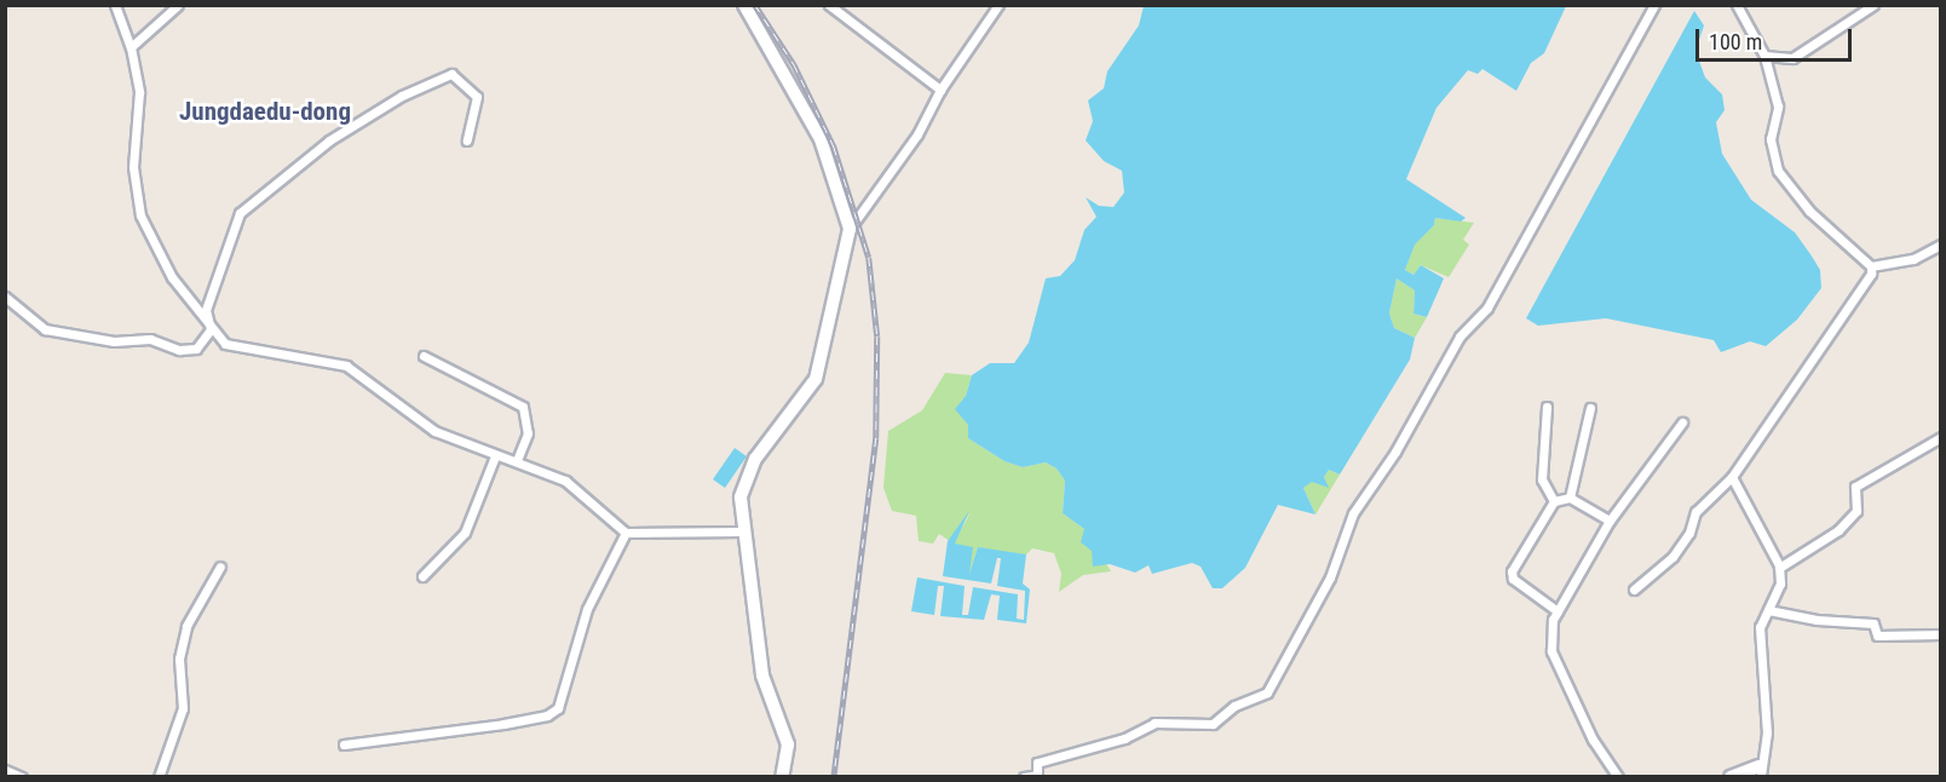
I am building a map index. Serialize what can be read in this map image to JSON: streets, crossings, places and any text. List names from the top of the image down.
{
  "districts": ["Jungdaedu-dong"],
  "scale_bar": "100 m"
}
